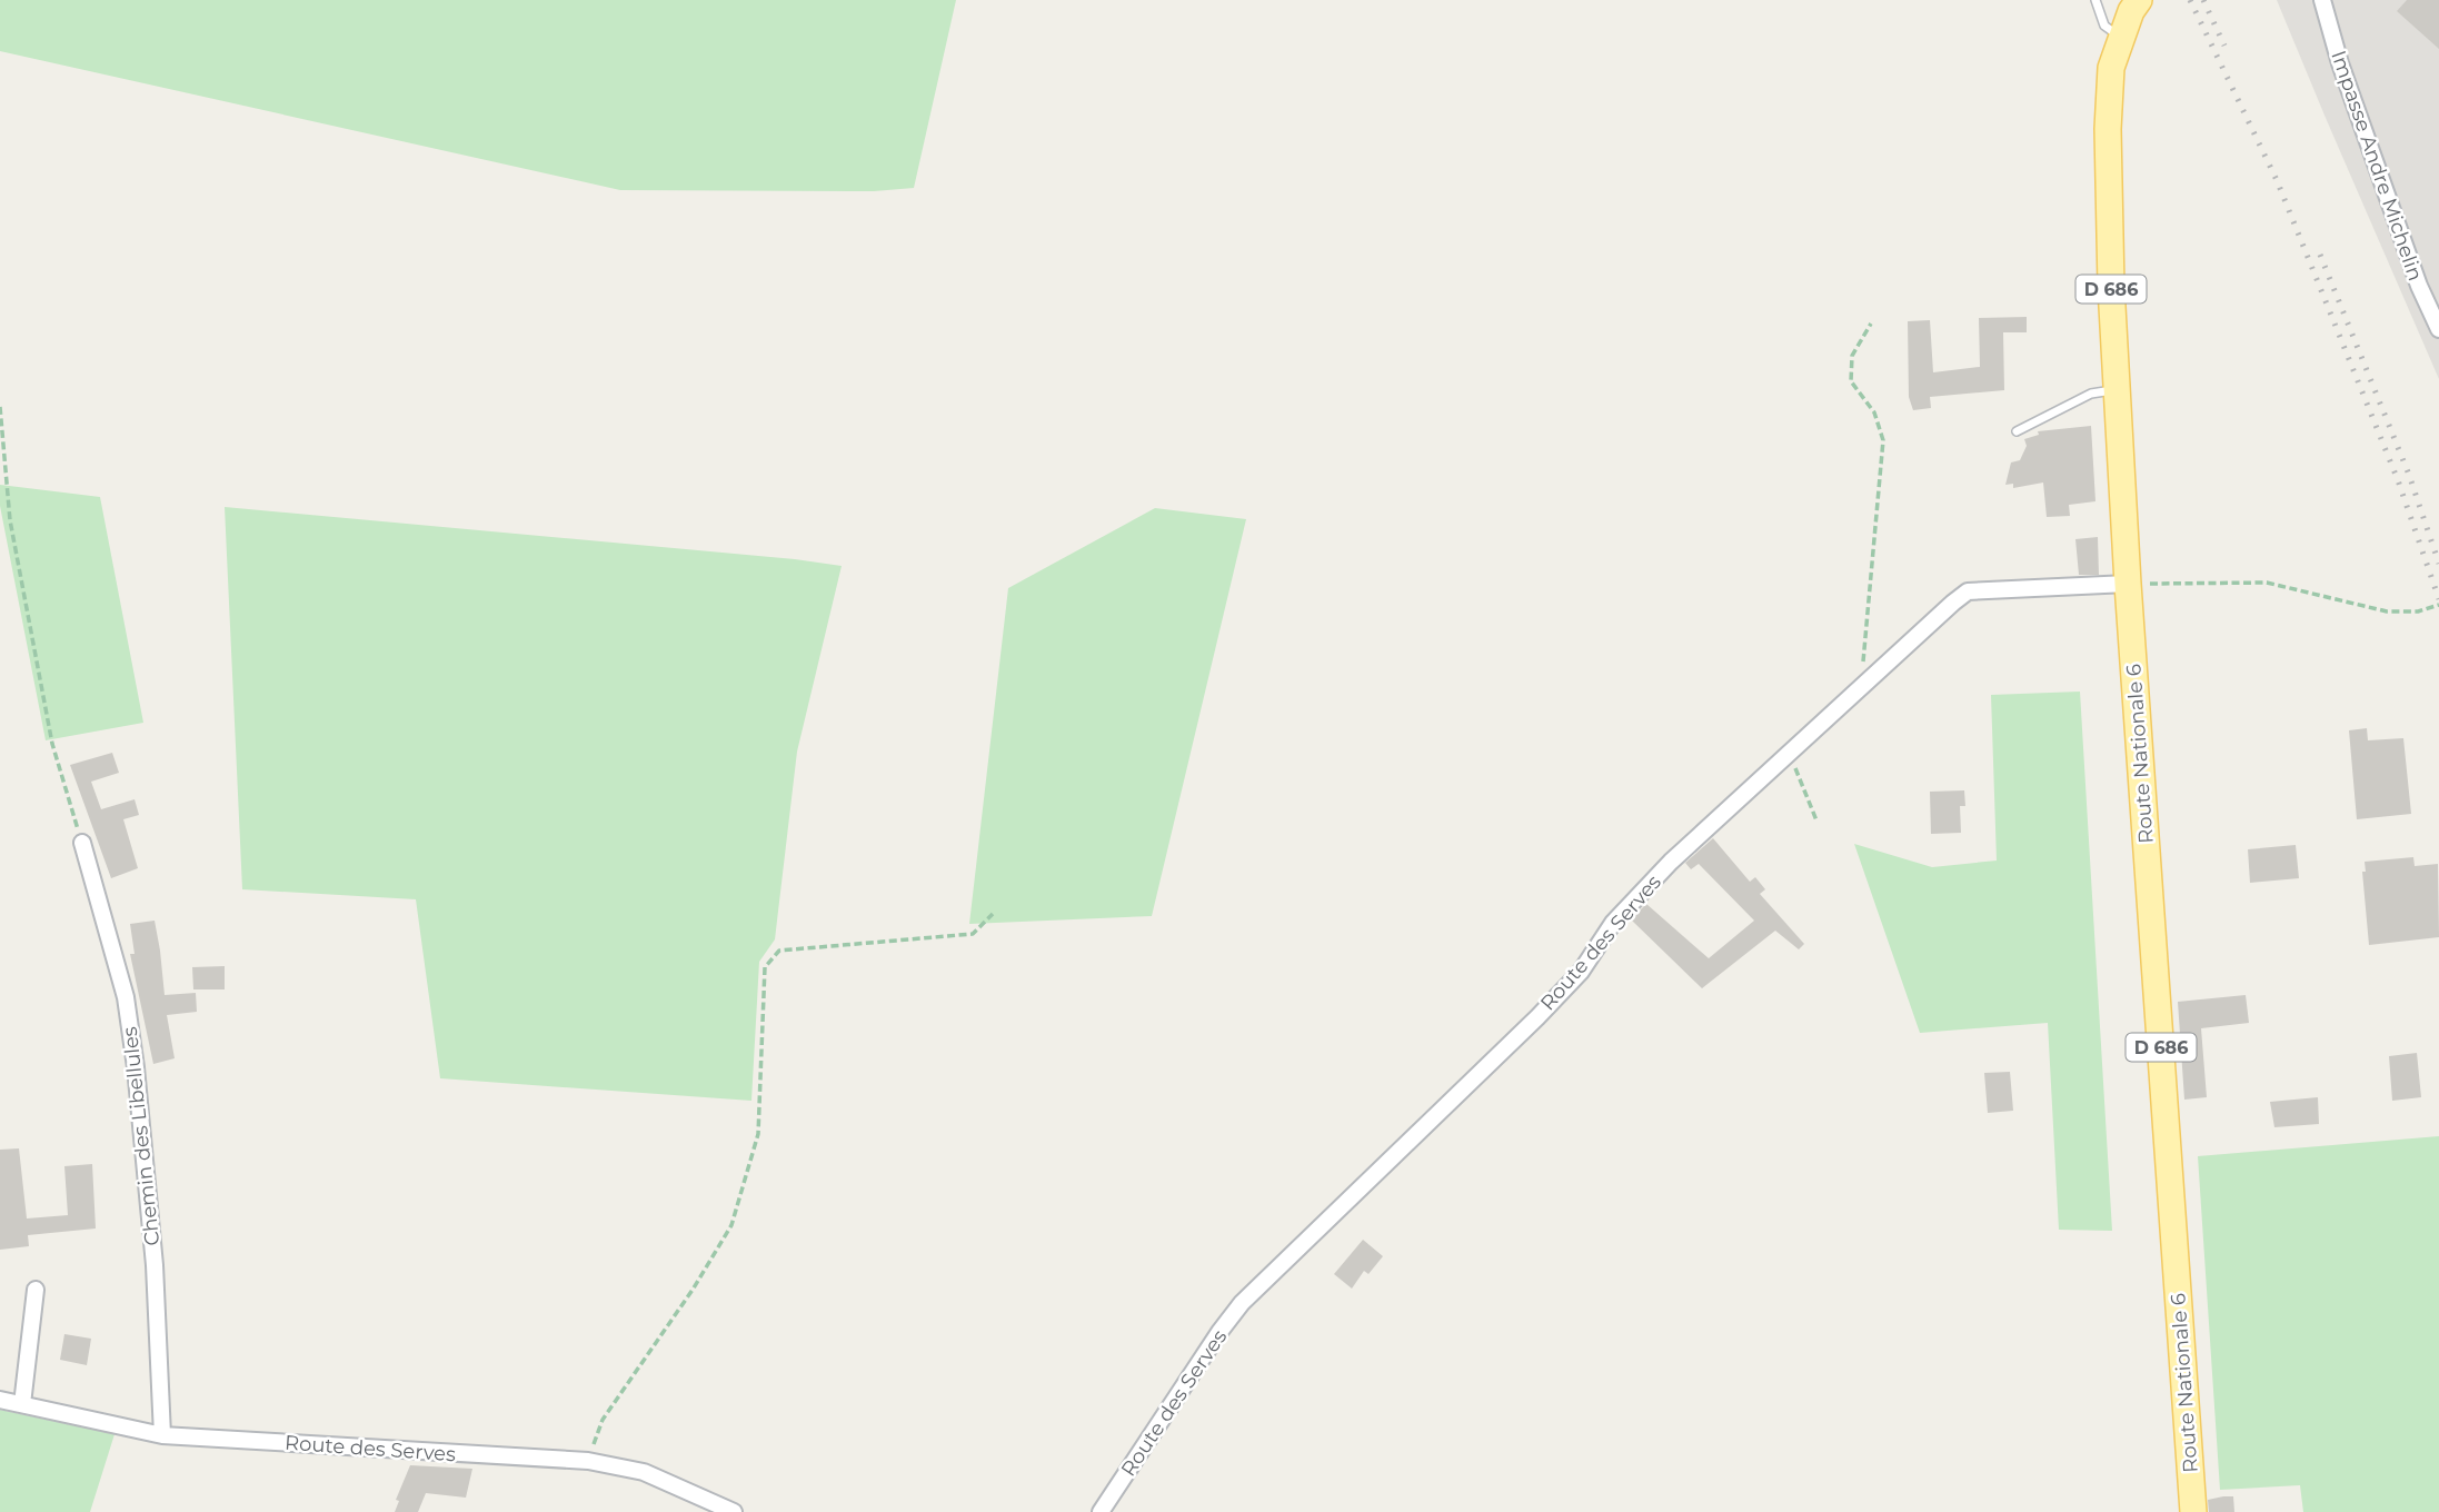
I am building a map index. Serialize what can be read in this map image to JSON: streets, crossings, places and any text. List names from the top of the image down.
{
  "streets": {
    "main road": ["D 686", "Route Nationale 6"],
    "street": ["Impasse Andre Michelin", "Route des Serves", "Chemin des Libellules"]
  },
  "crossings": [
    ["Route Nationale 6", "Route des Serves"],
    ["Route des Serves", "Chemin des Libellules"]
  ]
}
